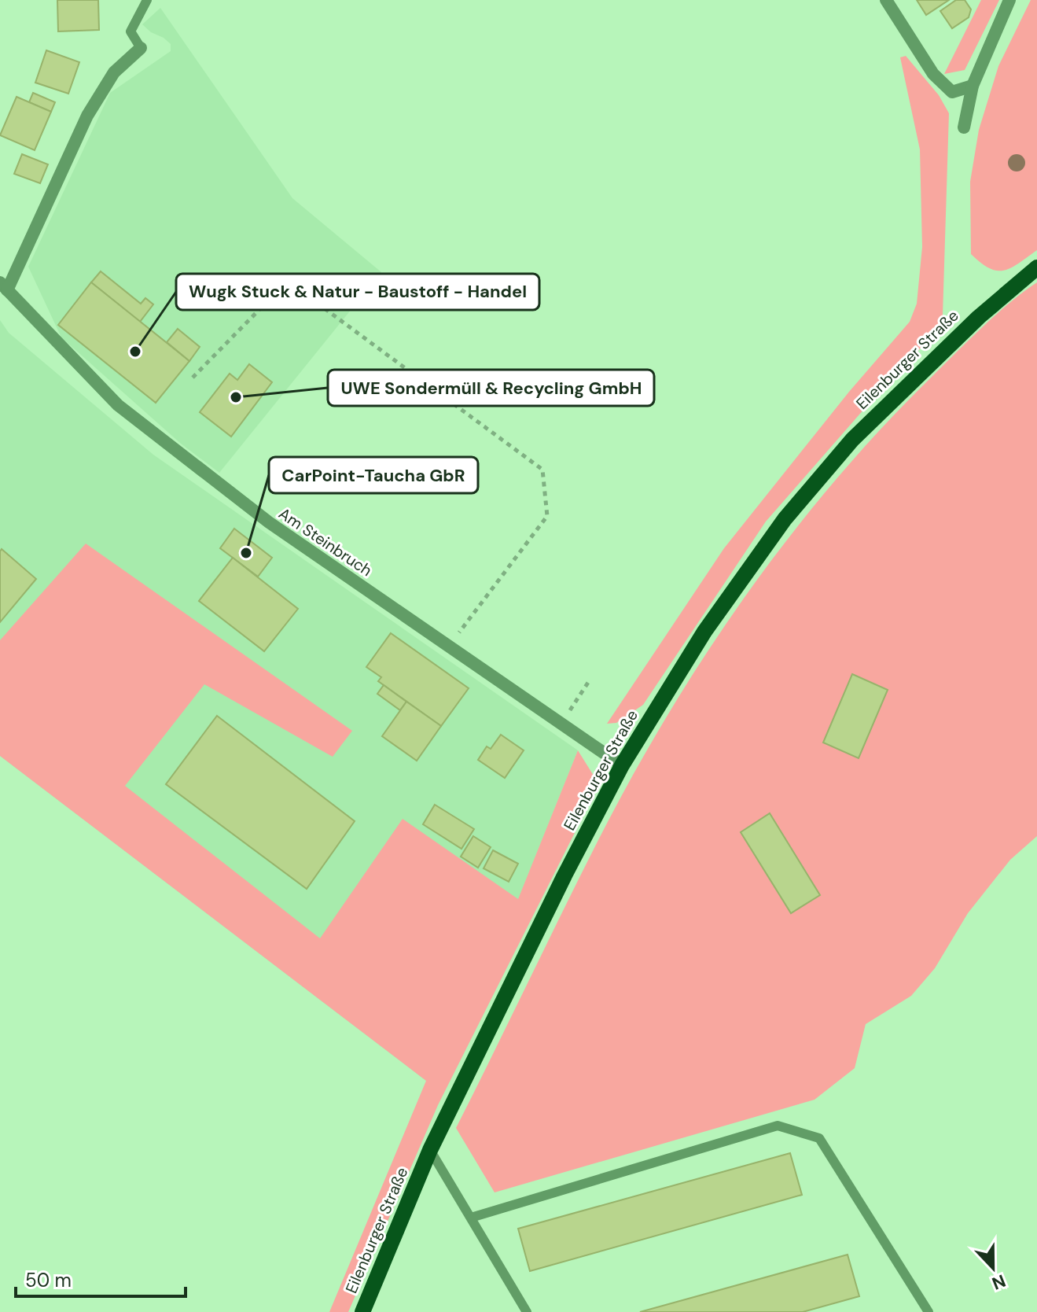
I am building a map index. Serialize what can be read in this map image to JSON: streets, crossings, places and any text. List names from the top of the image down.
{
  "streets": {
    "main road": ["Eilenburger Straße"],
    "street": ["Am Steinbruch"]
  },
  "crossings": [
    ["Eilenburger Straße", "Am Steinbruch"]
  ],
  "places": ["Wugk Stuck & Natur - Baustoff - Handel", "UWE Sondermüll & Recycling GmbH", "CarPoint-Taucha GbR"],
  "scale_bar": "50 m",
  "north": "bottom"
}
